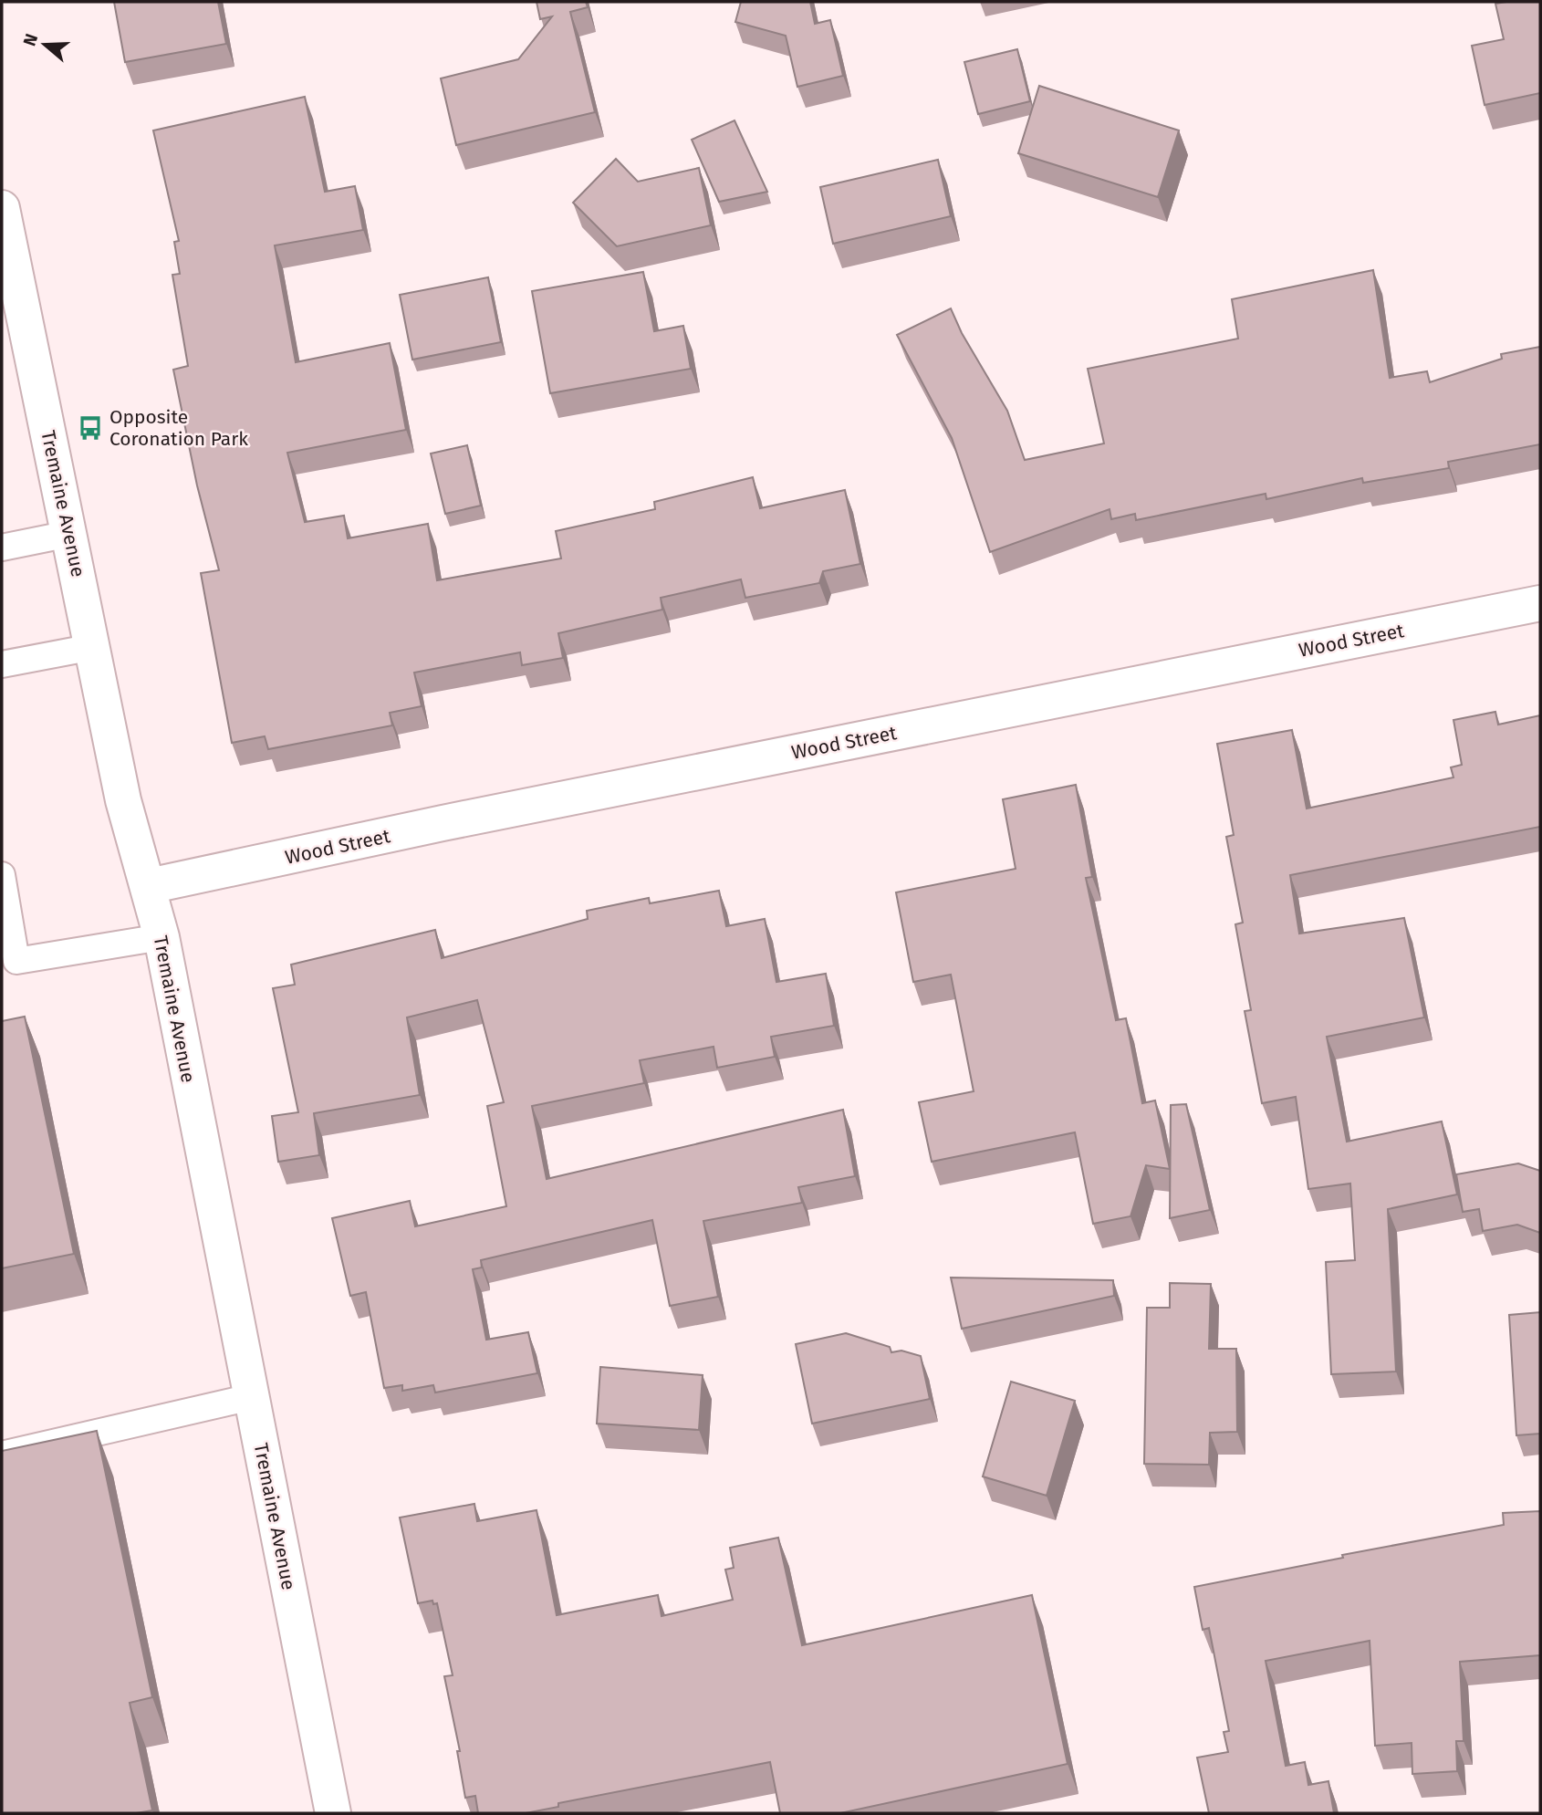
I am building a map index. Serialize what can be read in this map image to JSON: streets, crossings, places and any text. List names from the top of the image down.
{
  "streets": {
    "main road": ["Tremaine Avenue", "Wood Street"]
  },
  "crossings": [
    ["Tremaine Avenue", "Wood Street"]
  ],
  "places": {
    "bus stop": ["Opposite Coronation Park"]
  },
  "north": "left"
}
